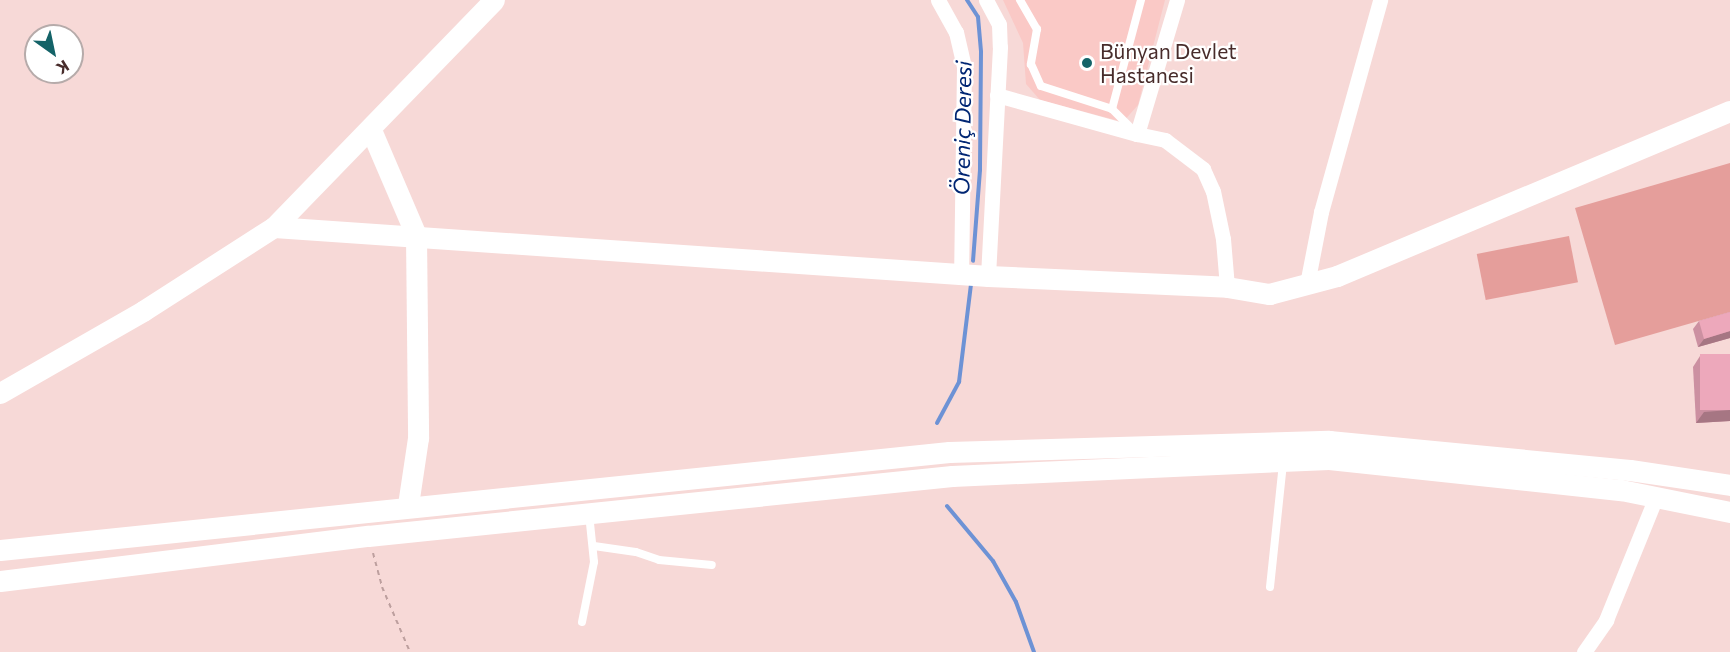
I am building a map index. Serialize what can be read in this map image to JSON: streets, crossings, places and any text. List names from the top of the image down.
{
  "water": ["Öreniç Deresi"],
  "places": ["Bünyan Devlet Hastanesi"],
  "north": "bottom right"
}
